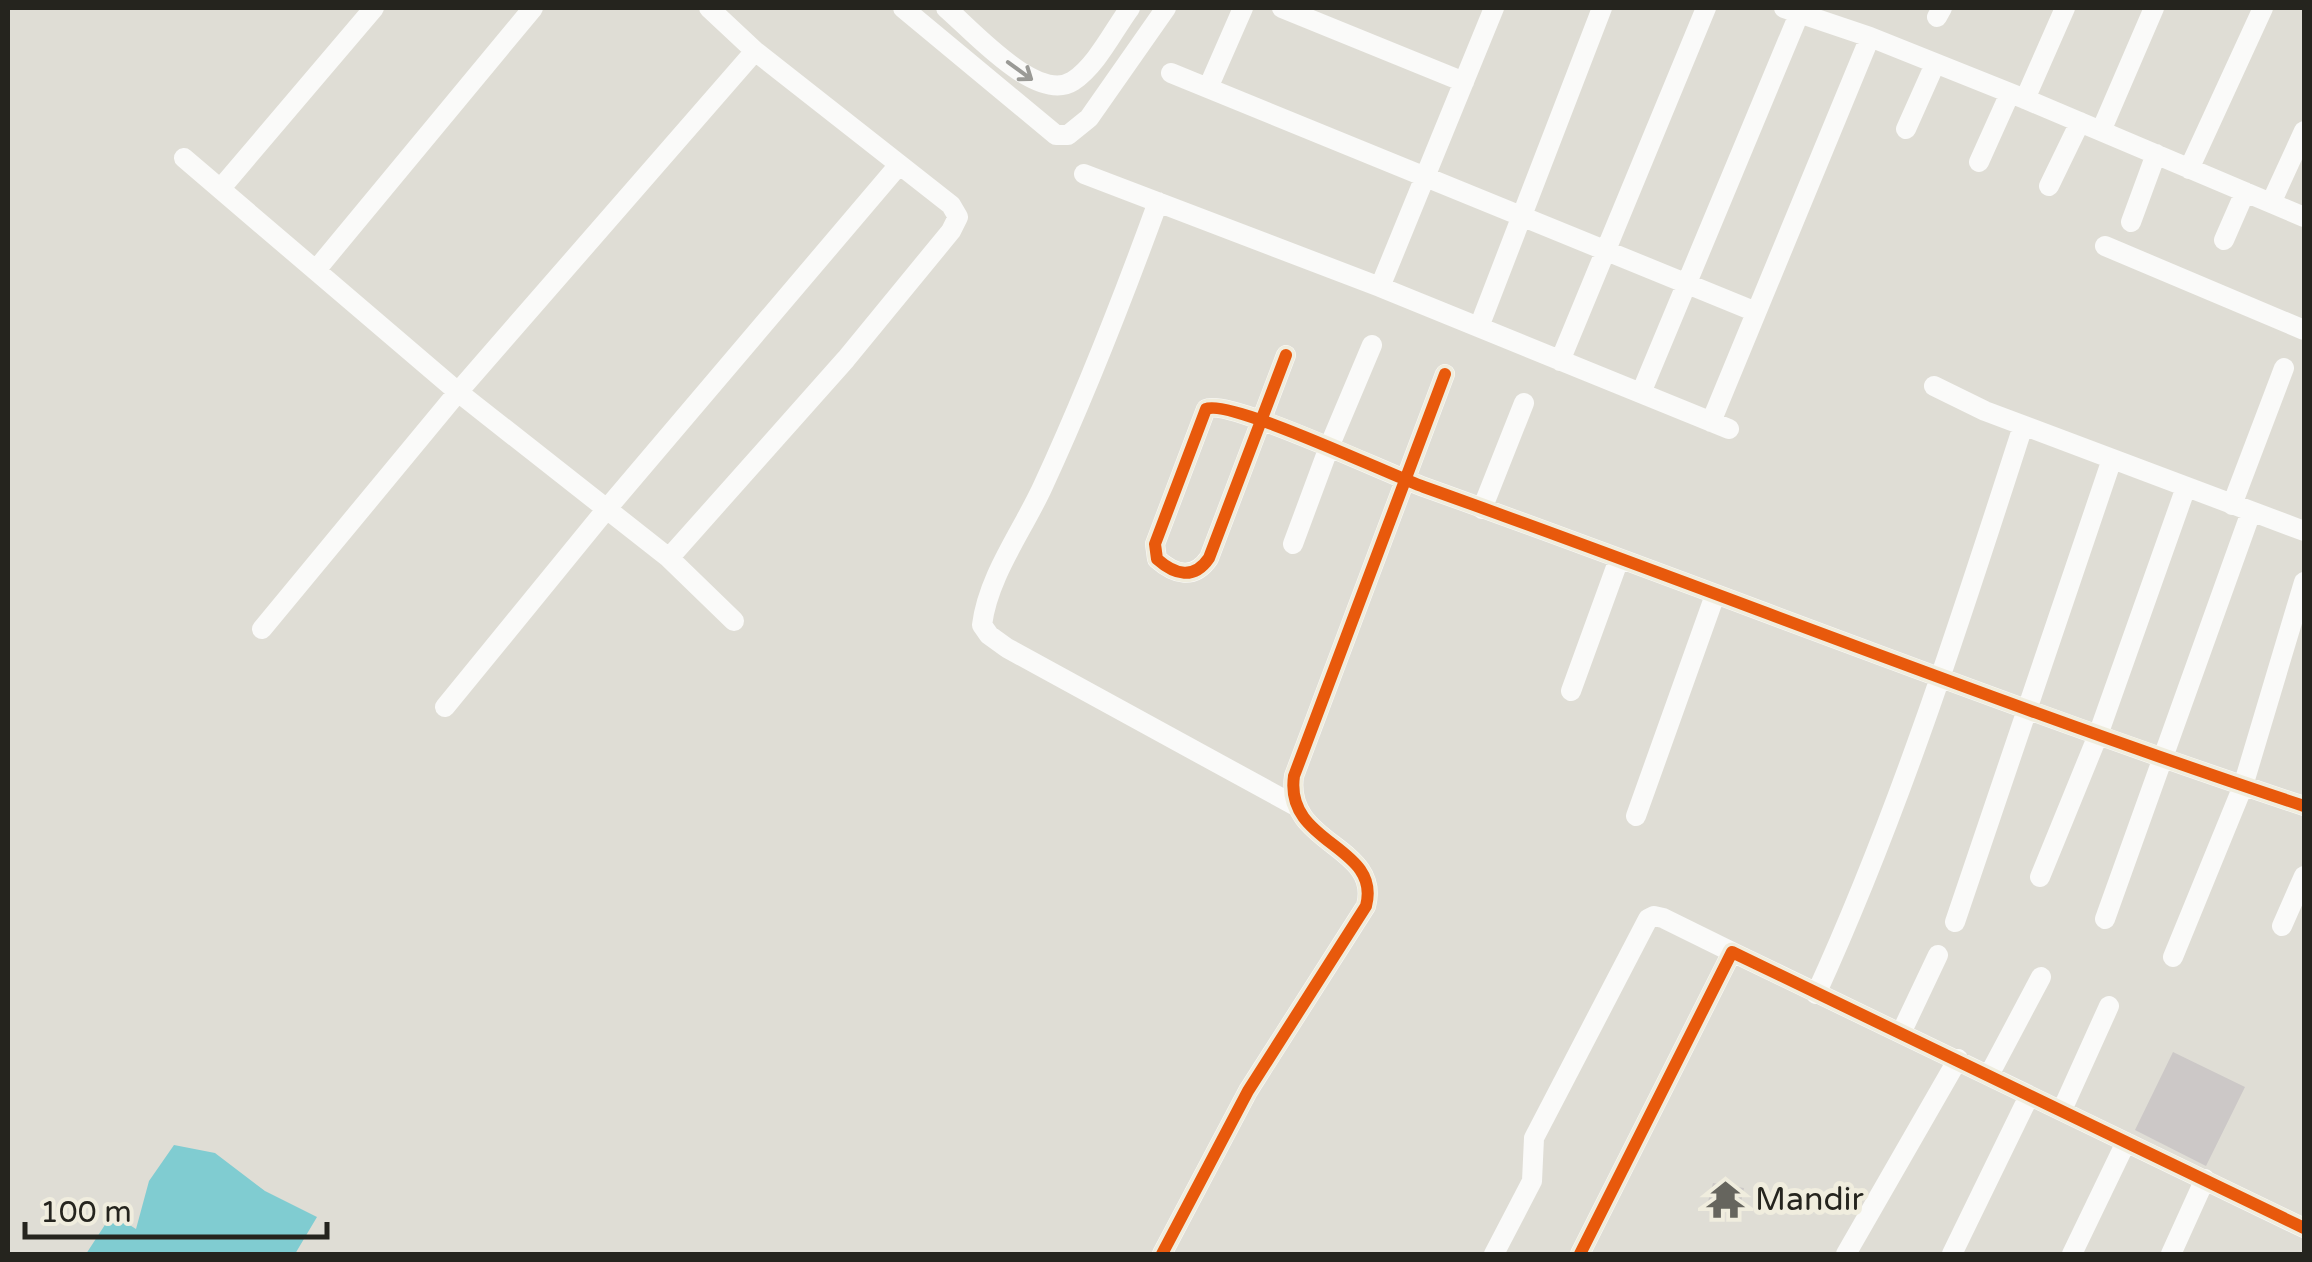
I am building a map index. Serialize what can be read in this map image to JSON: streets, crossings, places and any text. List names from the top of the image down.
{
  "places": {
    "temple": ["Mandir"]
  },
  "scale_bar": "100 m"
}
